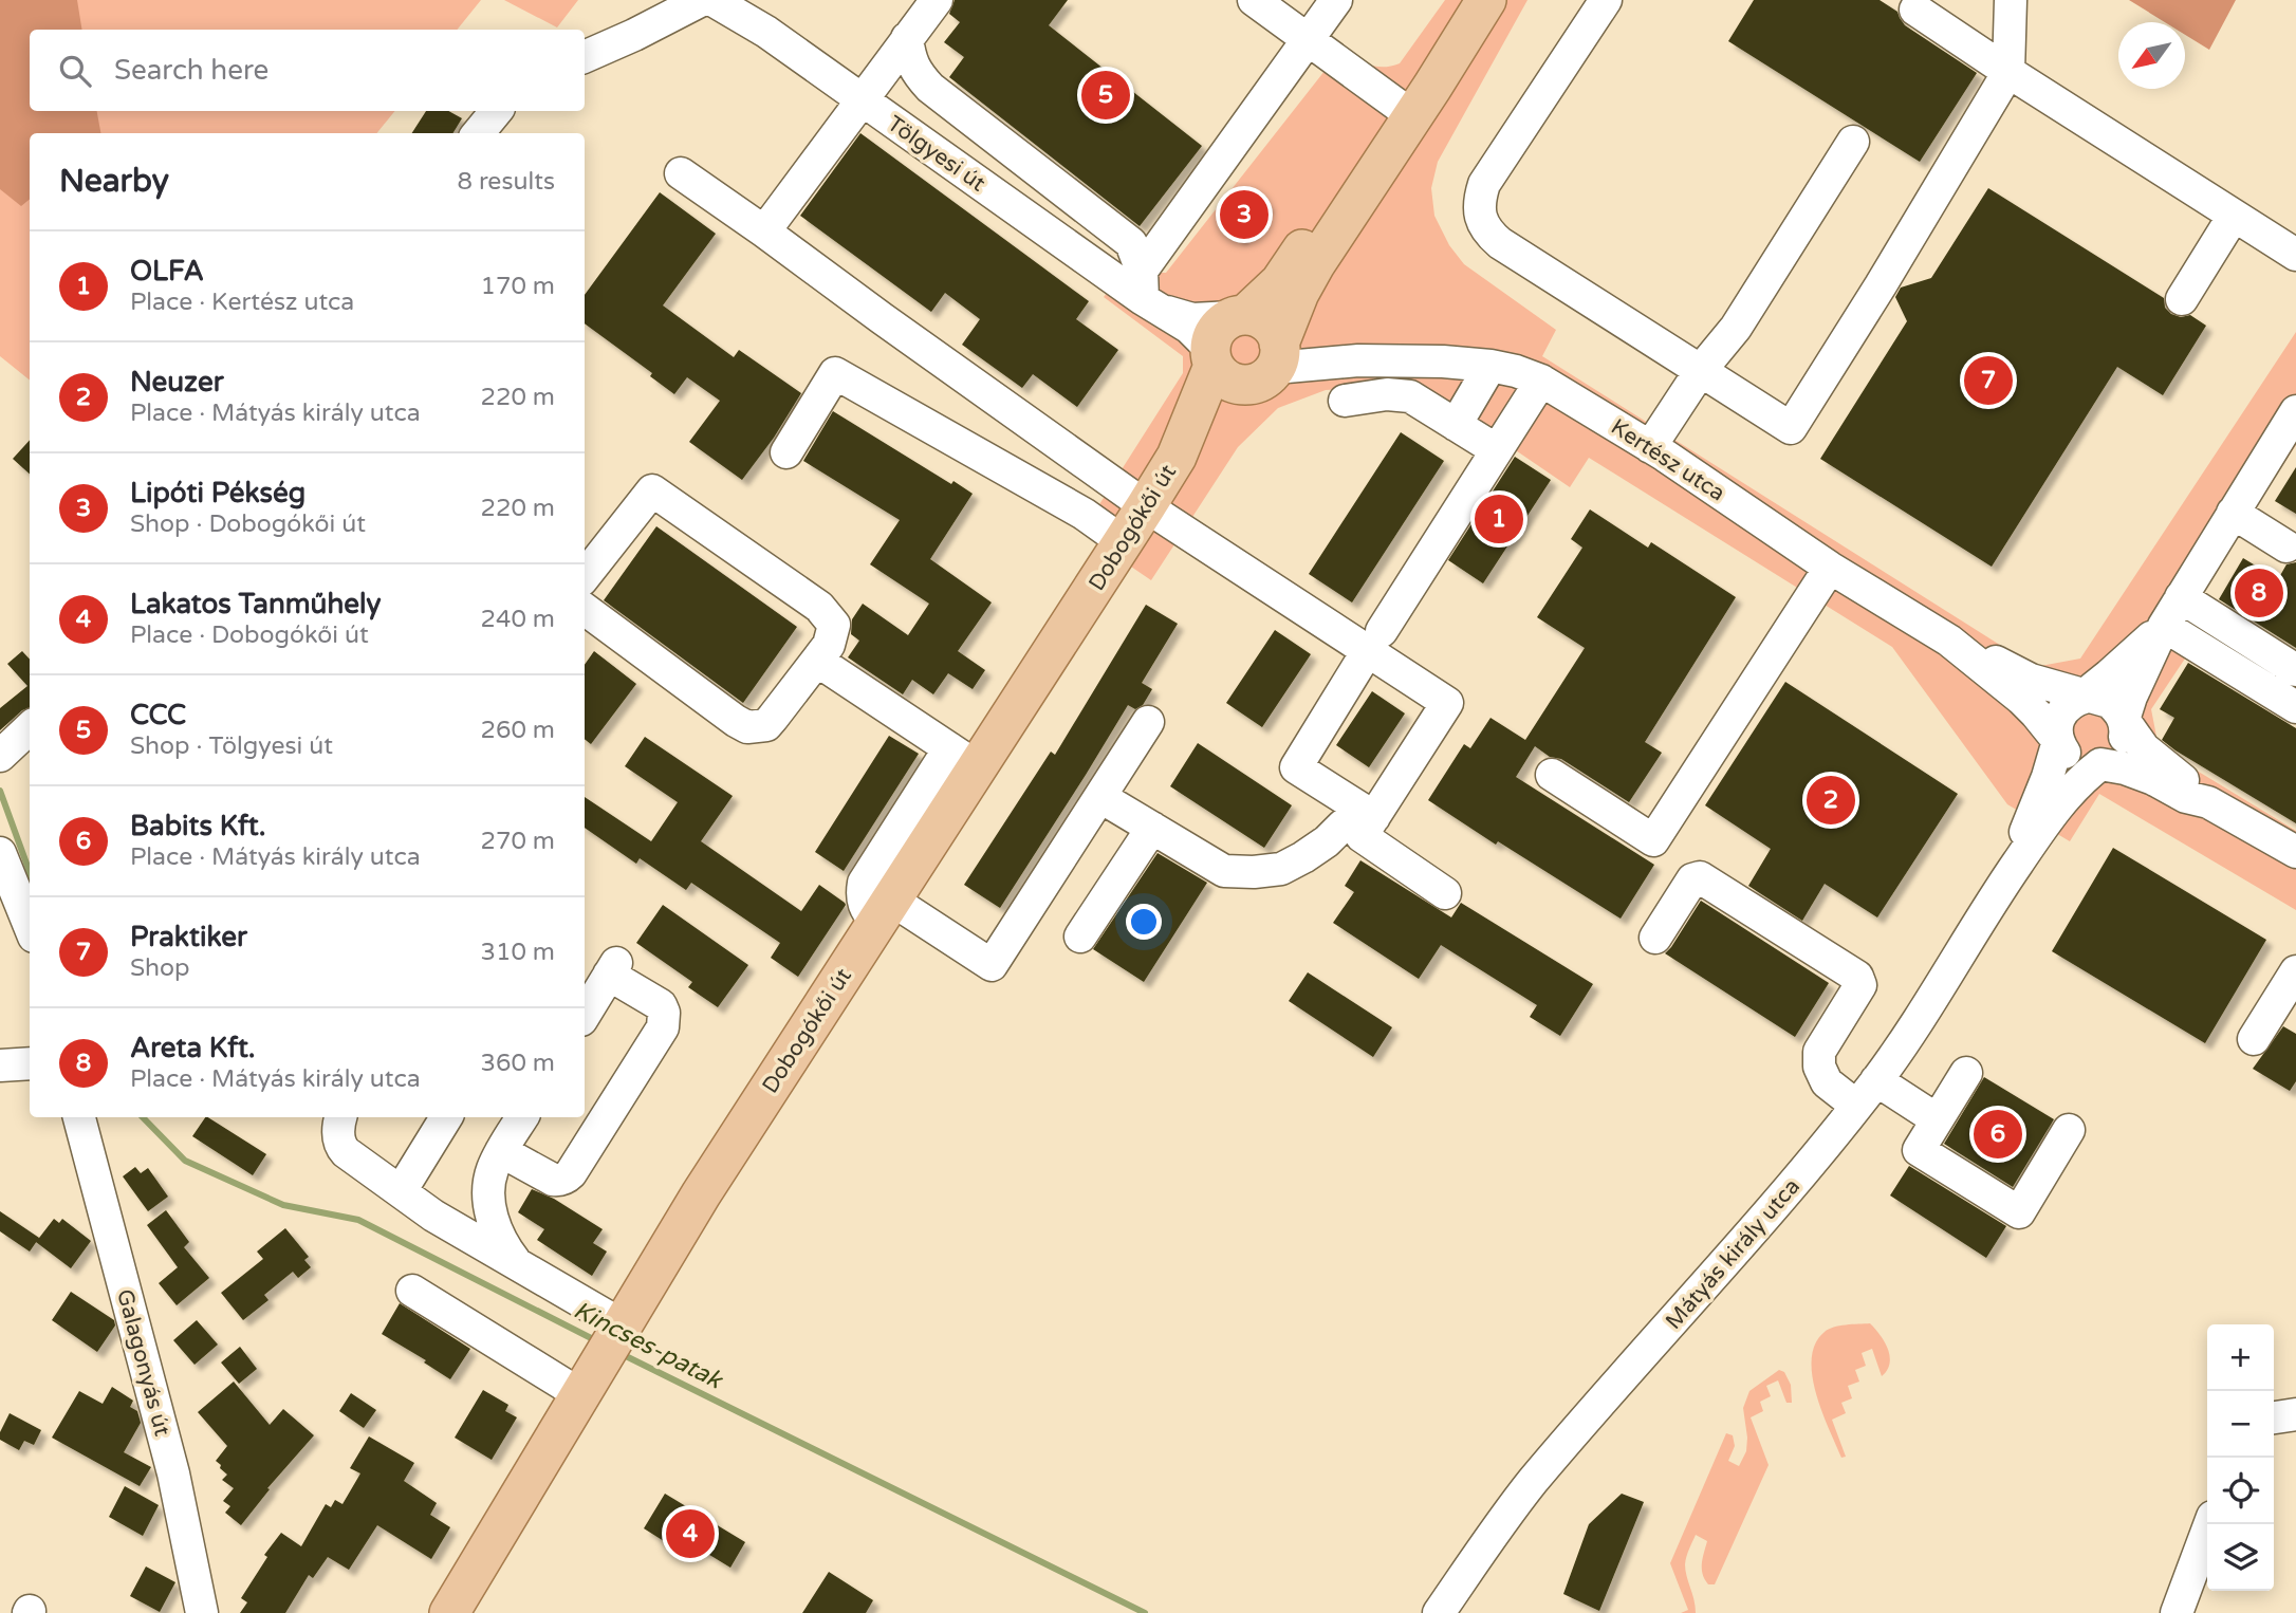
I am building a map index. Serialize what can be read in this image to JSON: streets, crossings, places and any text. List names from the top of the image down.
{
  "streets": {
    "main road": ["Dobogókői út"],
    "street": [
      "Tölgyesi út",
      "Kertész utca",
      "Mátyás király utca",
      "Galagonyás út"
    ]
  },
  "crossings": [
    ["Tölgyesi út", "Kertész utca"],
    ["Tölgyesi út", "Dobogókői út"],
    ["Kertész utca", "Dobogókői út"],
    ["Kertész utca", "Mátyás király utca"]
  ],
  "water": ["Kincses-patak"],
  "north": "bottom left",
  "page": {
    "search": "Search here",
    "pins": [
      "5",
      "3",
      "7",
      "1",
      "8",
      "2",
      "6",
      "4"
    ],
    "heading": ["Nearby", "8 results"],
    "list": [
      {
        "mark": "1",
        "name": "OLFA",
        "note": "Place · Kertész utca",
        "value": "170 m"
      },
      {
        "mark": "2",
        "name": "Neuzer",
        "note": "Place · Mátyás király utca",
        "value": "220 m"
      },
      {
        "mark": "3",
        "name": "Lipóti Pékség",
        "note": "Shop · Dobogókői út",
        "value": "220 m"
      },
      {
        "mark": "4",
        "name": "Lakatos Tanműhely",
        "note": "Place · Dobogókői út",
        "value": "240 m"
      },
      {
        "mark": "5",
        "name": "CCC",
        "note": "Shop · Tölgyesi út",
        "value": "260 m"
      },
      {
        "mark": "6",
        "name": "Babits Kft.",
        "note": "Place · Mátyás király utca",
        "value": "270 m"
      },
      {
        "mark": "7",
        "name": "Praktiker",
        "note": "Shop",
        "value": "310 m"
      },
      {
        "mark": "8",
        "name": "Areta Kft.",
        "note": "Place · Mátyás király utca",
        "value": "360 m"
      }
    ],
    "map_buttons": ["+", "−"]
  }
}
